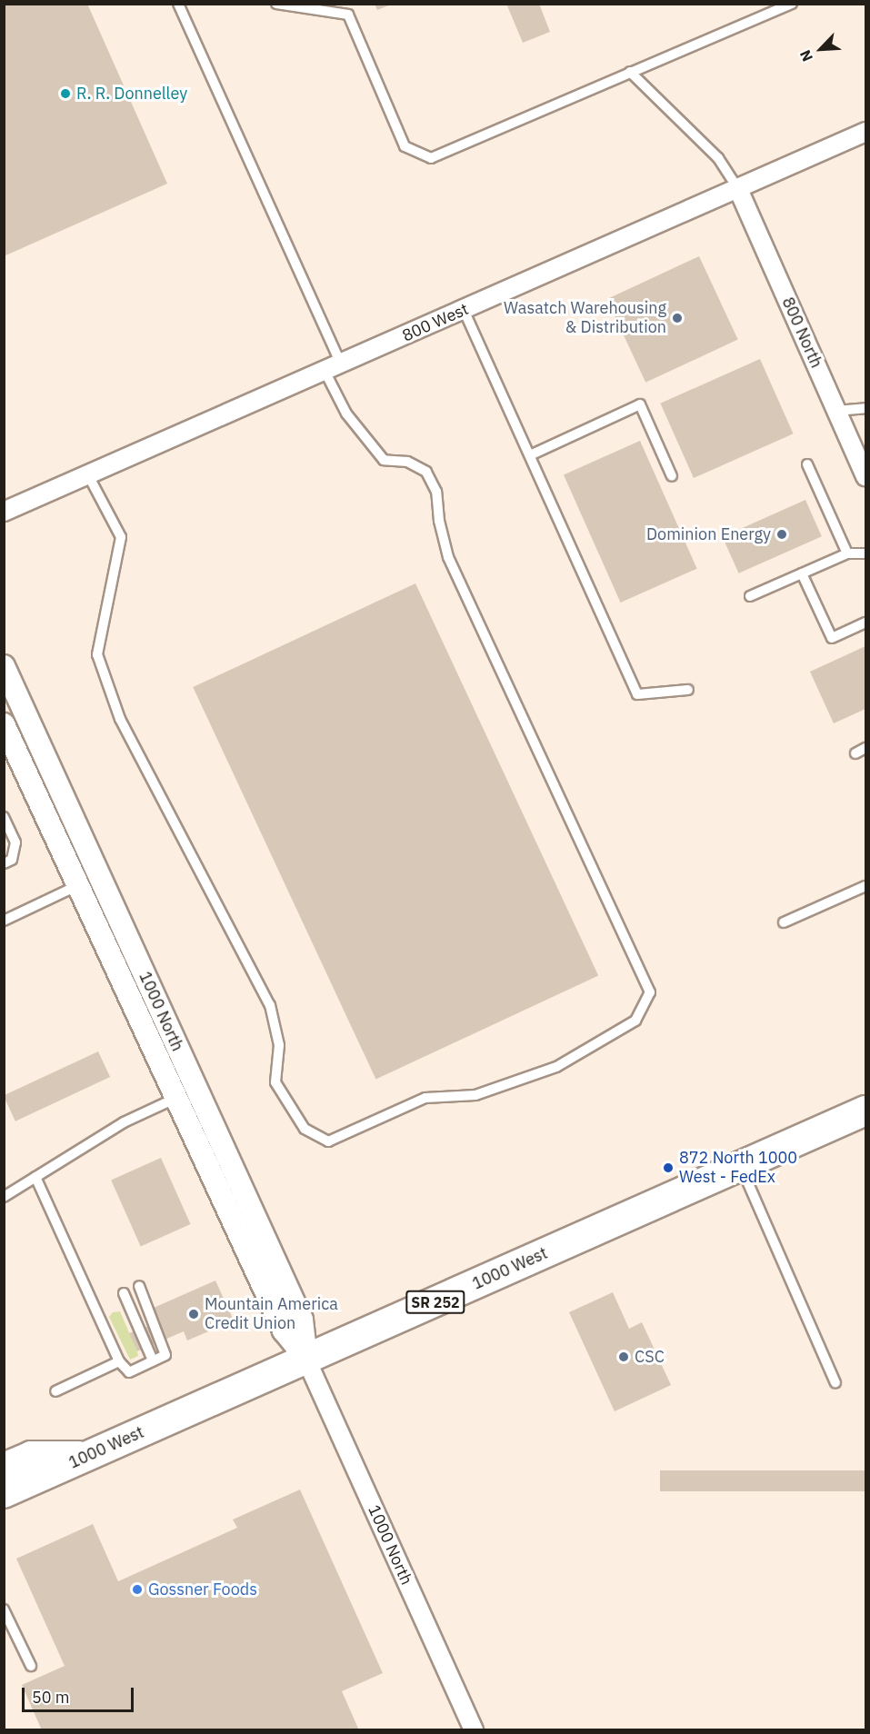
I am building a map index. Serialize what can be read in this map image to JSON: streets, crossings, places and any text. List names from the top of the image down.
{
  "streets": {
    "main road": ["1000 West", "SR 252"],
    "street": ["800 West", "800 North", "1000 North"]
  },
  "crossings": [
    ["800 West", "800 North"],
    ["1000 North", "1000 West"]
  ],
  "places": [
    "R. R. Donnelley",
    "Wasatch Warehousing & Distribution",
    "Dominion Energy",
    "872 North 1000 West - FedEx",
    "Mountain America Credit Union",
    "CSC",
    "Gossner Foods"
  ],
  "scale_bar": "50 m",
  "north": "bottom left"
}
